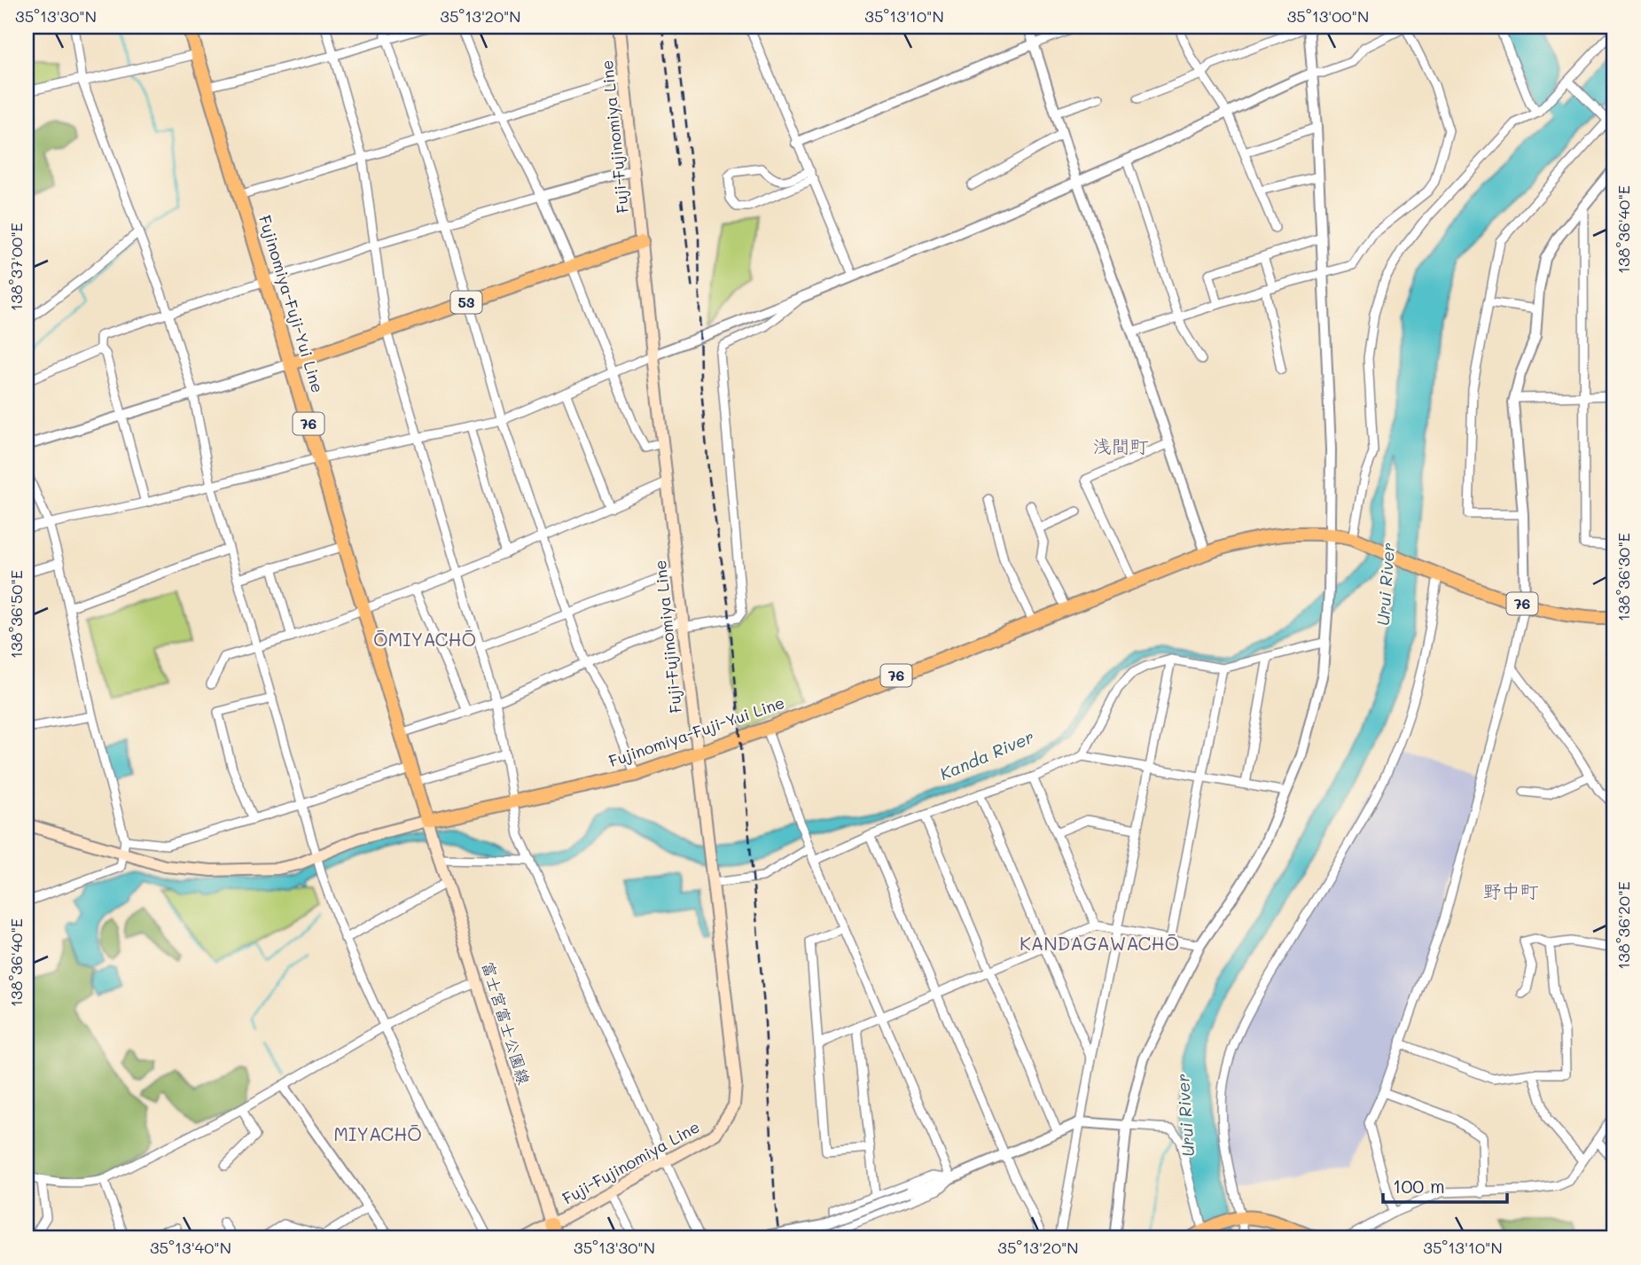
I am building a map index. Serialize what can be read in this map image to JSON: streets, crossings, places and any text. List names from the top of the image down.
{
  "streets": {
    "main road": [
      "Fuji-Fujinomiya Line",
      "53",
      "Fujinomiya-Fuji-Yui Line",
      "76",
      "富士宮富士公園線"
    ]
  },
  "crossings": [
    ["Fuji-Fujinomiya Line", "53"],
    ["Fuji-Fujinomiya Line", "Fujinomiya-Fuji-Yui Line"],
    ["Fuji-Fujinomiya Line", "富士宮富士公園線"],
    ["53", "Fujinomiya-Fuji-Yui Line"],
    ["Fujinomiya-Fuji-Yui Line", "富士宮富士公園線"]
  ],
  "districts": [
    "浅間町",
    "ŌMIYACHŌ",
    "野中町",
    "KANDAGAWACHŌ",
    "MIYACHŌ"
  ],
  "water": ["Urui River", "Kanda River"],
  "scale_bar": "100 m",
  "coordinates": [
    "35°13'30\"N",
    "35°13'20\"N",
    "35°13'10\"N",
    "35°13'00\"N",
    "138°36'40\"E",
    "138°37'00\"E",
    "138°36'30\"E",
    "138°36'50\"E",
    "138°36'20\"E",
    "35°13'40\"N"
  ]
}
